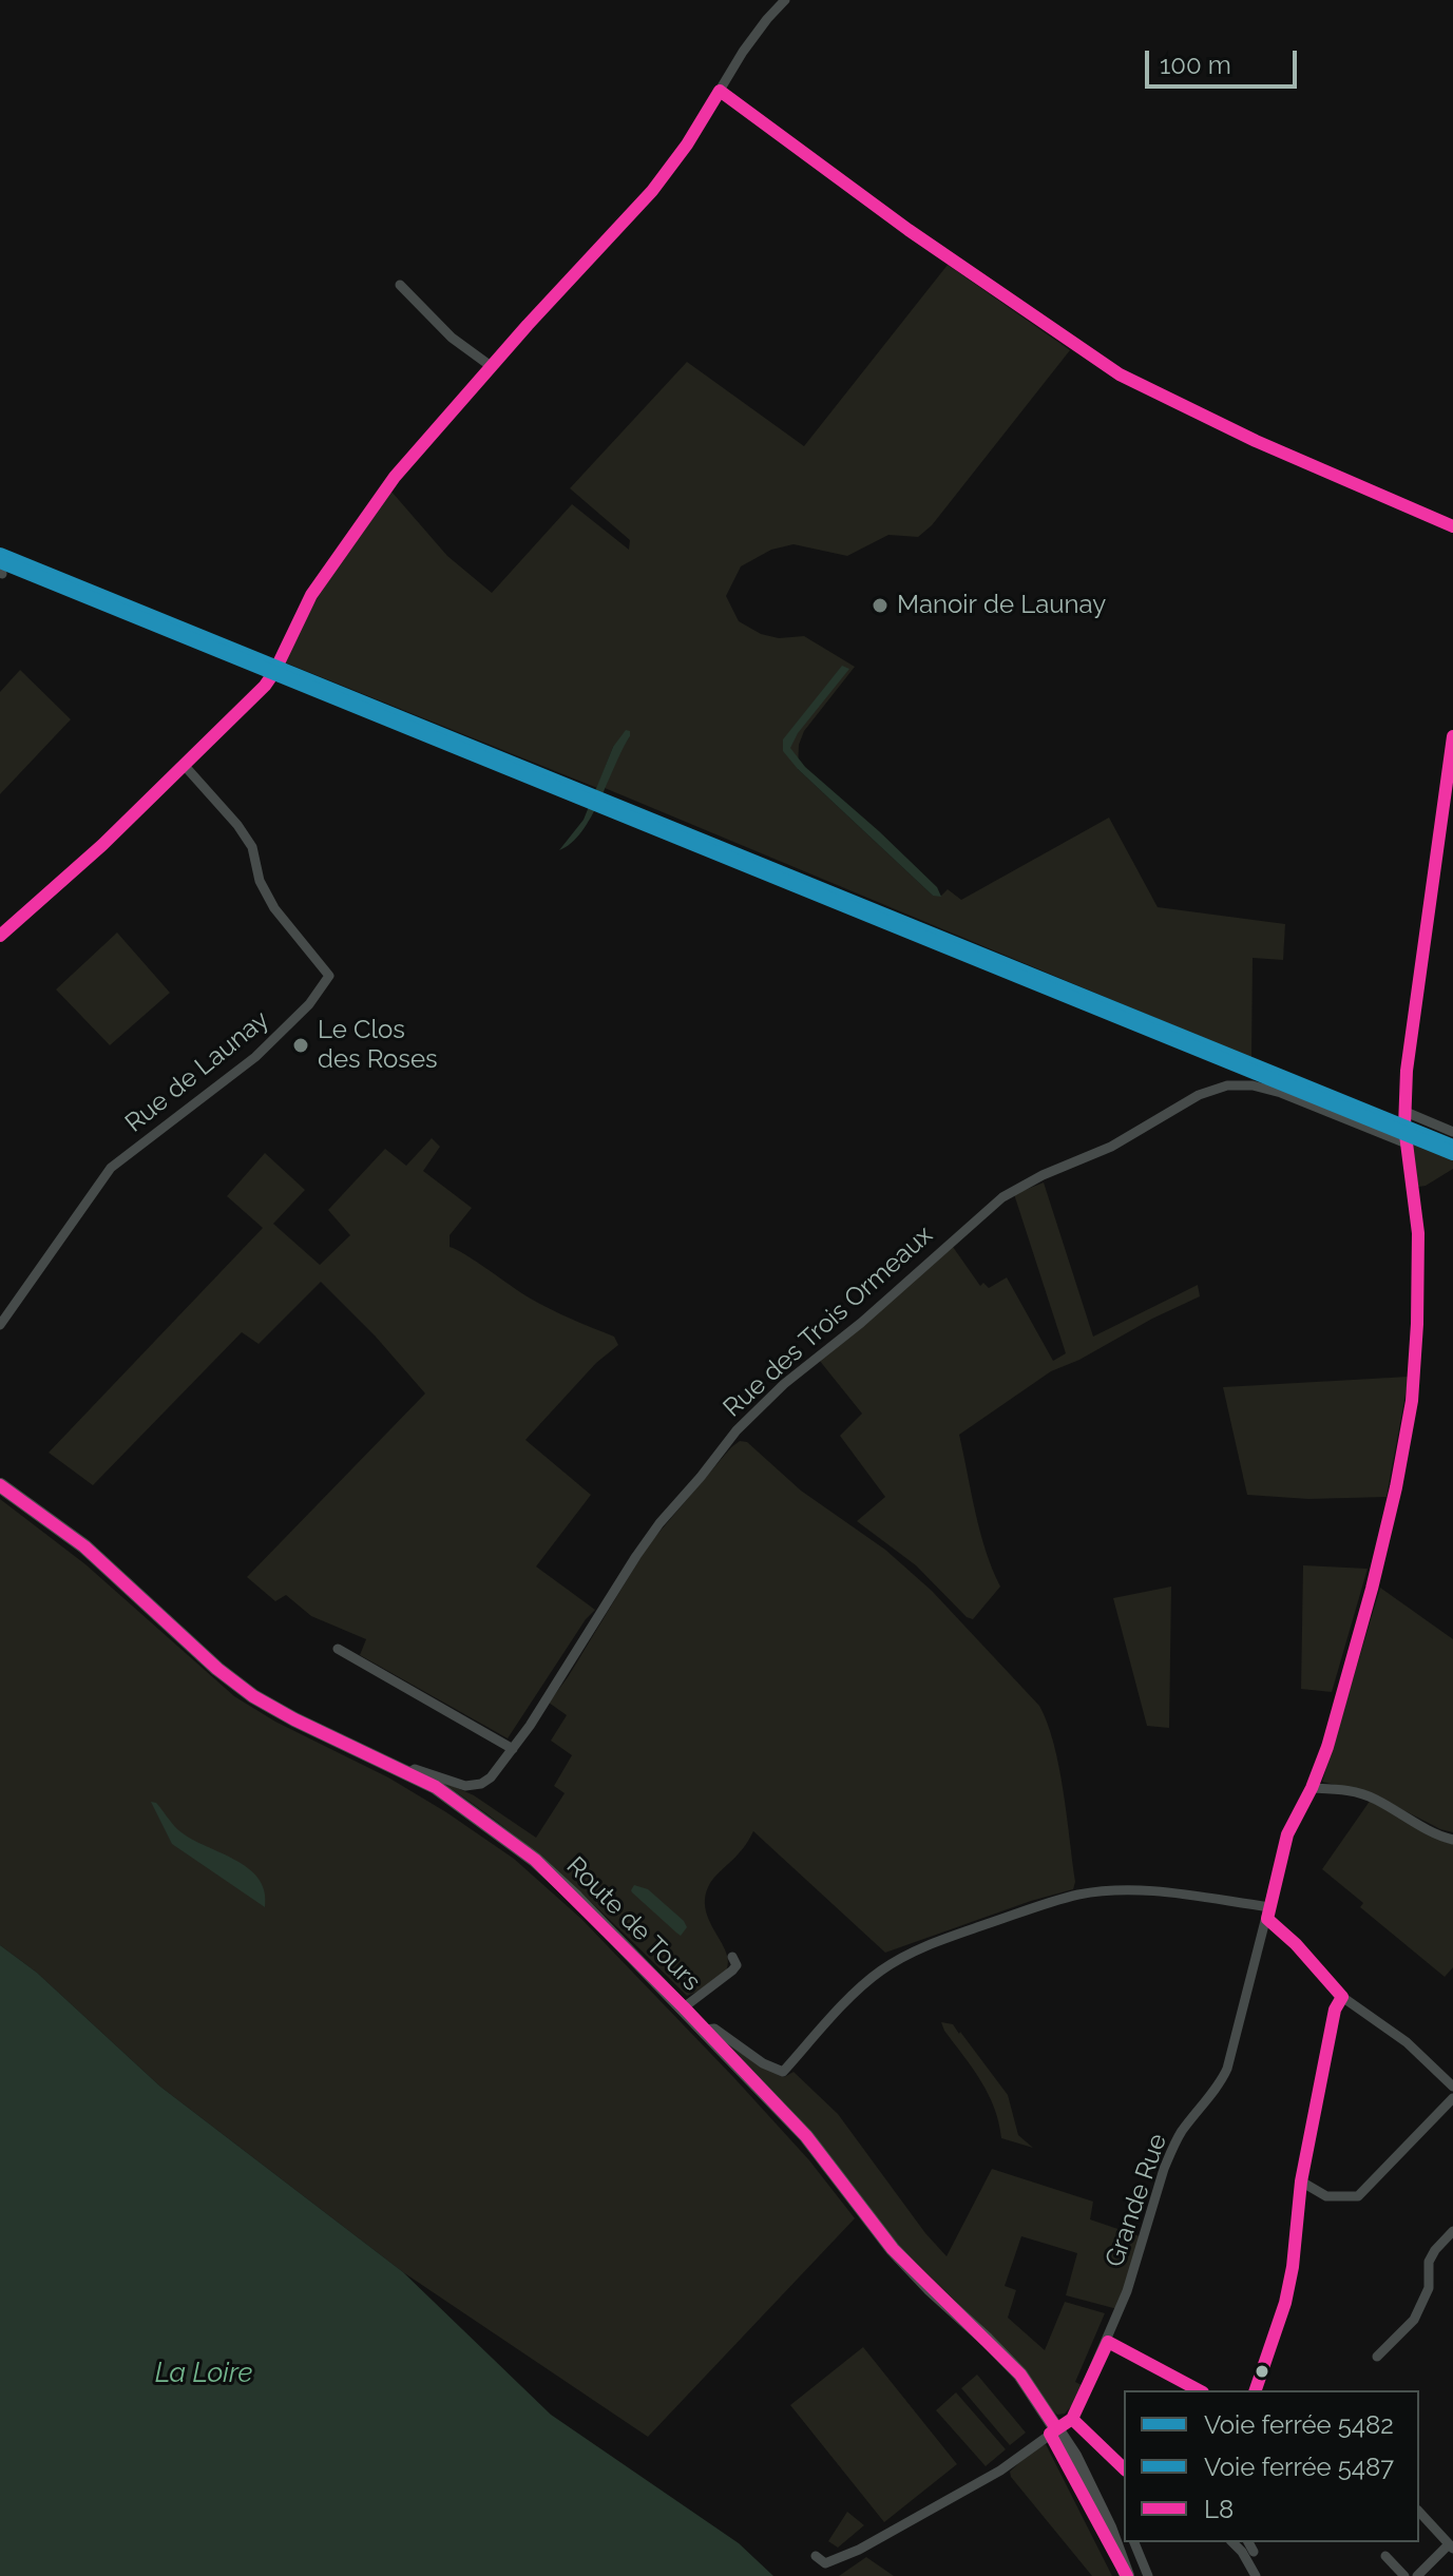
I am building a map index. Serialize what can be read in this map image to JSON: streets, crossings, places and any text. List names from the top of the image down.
{
  "streets": {
    "main road": ["Route de Tours"],
    "street": ["Rue de Launay", "Rue des Trois Ormeaux", "Grande Rue"]
  },
  "crossings": [
    ["Rue des Trois Ormeaux", "Route de Tours"],
    ["Rue des Trois Ormeaux", "Grande Rue"]
  ],
  "water": ["La Loire"],
  "places": ["Manoir de Launay", "Le Clos des Roses"],
  "lines": ["transit line L8", "rail line 5482", "rail line 5487"],
  "legend": ["Voie ferrée 5482", "Voie ferrée 5487", "L8"],
  "scale_bar": "100 m"
}
